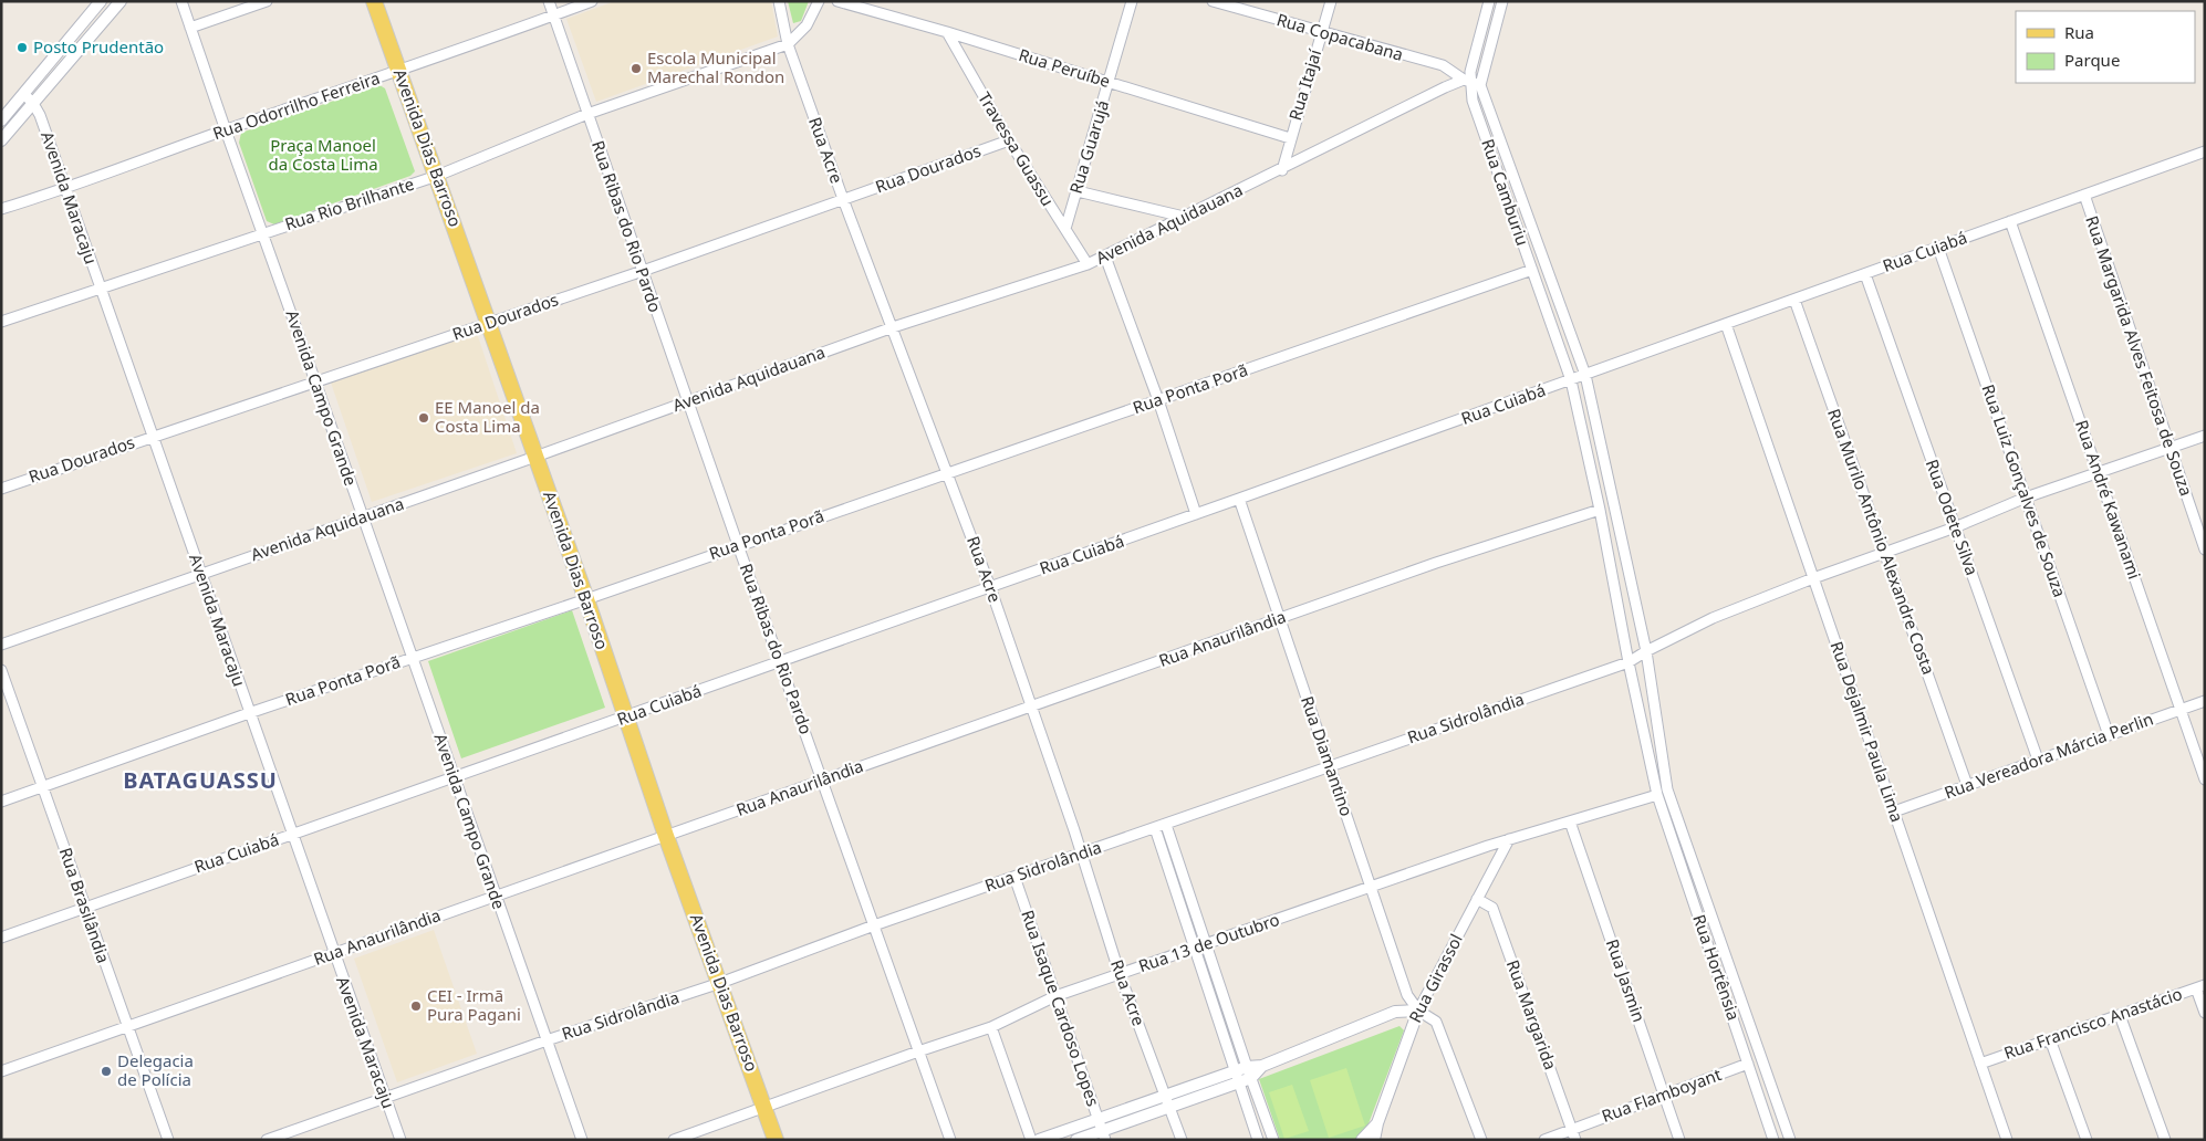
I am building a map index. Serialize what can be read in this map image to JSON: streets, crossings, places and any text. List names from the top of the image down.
{
  "streets": {
    "main road": ["Avenida Dias Barroso"],
    "street": [
      "Rua Copacabana",
      "Rua Peruíbe",
      "Rua Itajaí",
      "Rua Odorrilho Ferreira",
      "Rua Guarujá",
      "Travessa Guassu",
      "Rua Acre",
      "Rua Dourados",
      "Rua Camburiu",
      "Avenida Maracaju",
      "Rua Rio Brilhante",
      "Avenida Aquidauana",
      "Rua Ribas do Rio Pardo",
      "Rua Cuiabá",
      "Rua Margarida Alves Feitosa de Souza",
      "Rua Ponta Porã",
      "Avenida Campo Grande",
      "Rua Luiz Gonçalves de Souza",
      "Rua André Kawanami",
      "Rua Odete Silva",
      "Rua Murilo Antônio Alexandre Costa",
      "Rua Anaurilândia",
      "Rua Sidrolândia",
      "Rua Dejalmir Paula Lima",
      "Rua Diamantino",
      "Rua Vereadora Márcia Perlin",
      "Rua Brasilândia",
      "Rua 13 de Outubro",
      "Rua Hortênsia",
      "Rua Girassol",
      "Rua Jasmin",
      "Rua Isaque Cardoso Lopes",
      "Rua Margarida",
      "Rua Francisco Anastácio",
      "Rua Flamboyant"
    ]
  },
  "crossings": [
    ["Rua Copacabana", "Rua Itajaí"],
    ["Rua Copacabana", "Rua Camburiu"],
    ["Rua Copacabana", "Avenida Aquidauana"],
    ["Rua Peruíbe", "Rua Itajaí"],
    ["Rua Peruíbe", "Rua Guarujá"],
    ["Rua Peruíbe", "Travessa Guassu"],
    ["Rua Itajaí", "Avenida Aquidauana"],
    ["Rua Odorrilho Ferreira", "Avenida Dias Barroso"],
    ["Rua Odorrilho Ferreira", "Avenida Maracaju"],
    ["Rua Odorrilho Ferreira", "Rua Ribas do Rio Pardo"],
    ["Rua Odorrilho Ferreira", "Avenida Campo Grande"],
    ["Rua Guarujá", "Travessa Guassu"],
    ["Avenida Dias Barroso", "Rua Dourados"],
    ["Avenida Dias Barroso", "Rua Rio Brilhante"],
    ["Avenida Dias Barroso", "Avenida Aquidauana"],
    ["Avenida Dias Barroso", "Rua Cuiabá"],
    ["Avenida Dias Barroso", "Rua Ponta Porã"],
    ["Avenida Dias Barroso", "Rua Anaurilândia"],
    ["Avenida Dias Barroso", "Rua Sidrolândia"],
    ["Avenida Dias Barroso", "Rua 13 de Outubro"],
    ["Travessa Guassu", "Rua Dourados"],
    ["Travessa Guassu", "Avenida Aquidauana"],
    ["Rua Acre", "Rua Dourados"],
    ["Rua Acre", "Rua Rio Brilhante"],
    ["Rua Acre", "Avenida Aquidauana"],
    ["Rua Acre", "Rua Cuiabá"],
    ["Rua Acre", "Rua Ponta Porã"],
    ["Rua Acre", "Rua Anaurilândia"],
    ["Rua Acre", "Rua Sidrolândia"],
    ["Rua Acre", "Rua 13 de Outubro"],
    ["Rua Dourados", "Avenida Maracaju"],
    ["Rua Dourados", "Rua Ribas do Rio Pardo"],
    ["Rua Dourados", "Avenida Campo Grande"],
    ["Rua Camburiu", "Avenida Aquidauana"],
    ["Rua Camburiu", "Rua Cuiabá"],
    ["Rua Camburiu", "Rua Ponta Porã"],
    ["Rua Camburiu", "Rua Anaurilândia"],
    ["Rua Camburiu", "Rua Sidrolândia"],
    ["Rua Camburiu", "Rua Hortênsia"],
    ["Avenida Maracaju", "Rua Rio Brilhante"],
    ["Avenida Maracaju", "Avenida Aquidauana"],
    ["Avenida Maracaju", "Rua Cuiabá"],
    ["Avenida Maracaju", "Rua Ponta Porã"],
    ["Avenida Maracaju", "Rua Anaurilândia"],
    ["Avenida Maracaju", "Rua Sidrolândia"],
    ["Rua Rio Brilhante", "Rua Ribas do Rio Pardo"],
    ["Rua Rio Brilhante", "Avenida Campo Grande"],
    ["Avenida Aquidauana", "Rua Ribas do Rio Pardo"],
    ["Avenida Aquidauana", "Avenida Campo Grande"],
    ["Rua Ribas do Rio Pardo", "Rua Cuiabá"],
    ["Rua Ribas do Rio Pardo", "Rua Ponta Porã"],
    ["Rua Ribas do Rio Pardo", "Rua Anaurilândia"],
    ["Rua Ribas do Rio Pardo", "Rua Sidrolândia"],
    ["Rua Ribas do Rio Pardo", "Rua 13 de Outubro"],
    ["Rua Cuiabá", "Rua Margarida Alves Feitosa de Souza"],
    ["Rua Cuiabá", "Avenida Campo Grande"],
    ["Rua Cuiabá", "Rua Luiz Gonçalves de Souza"],
    ["Rua Cuiabá", "Rua André Kawanami"],
    ["Rua Cuiabá", "Rua Odete Silva"],
    ["Rua Cuiabá", "Rua Murilo Antônio Alexandre Costa"],
    ["Rua Cuiabá", "Rua Dejalmir Paula Lima"],
    ["Rua Cuiabá", "Rua Diamantino"],
    ["Rua Cuiabá", "Rua Brasilândia"],
    ["Rua Margarida Alves Feitosa de Souza", "Rua Sidrolândia"],
    ["Rua Ponta Porã", "Avenida Campo Grande"],
    ["Rua Ponta Porã", "Rua Brasilândia"],
    ["Avenida Campo Grande", "Rua Anaurilândia"],
    ["Avenida Campo Grande", "Rua Sidrolândia"],
    ["Rua Luiz Gonçalves de Souza", "Rua Sidrolândia"],
    ["Rua Luiz Gonçalves de Souza", "Rua Vereadora Márcia Perlin"],
    ["Rua André Kawanami", "Rua Sidrolândia"],
    ["Rua André Kawanami", "Rua Vereadora Márcia Perlin"],
    ["Rua Odete Silva", "Rua Sidrolândia"],
    ["Rua Odete Silva", "Rua Vereadora Márcia Perlin"],
    ["Rua Murilo Antônio Alexandre Costa", "Rua Sidrolândia"],
    ["Rua Murilo Antônio Alexandre Costa", "Rua Vereadora Márcia Perlin"],
    ["Rua Anaurilândia", "Rua Diamantino"],
    ["Rua Anaurilândia", "Rua Brasilândia"],
    ["Rua Sidrolândia", "Rua Dejalmir Paula Lima"],
    ["Rua Sidrolândia", "Rua Diamantino"],
    ["Rua Sidrolândia", "Rua Hortênsia"],
    ["Rua Sidrolândia", "Rua Isaque Cardoso Lopes"],
    ["Rua Dejalmir Paula Lima", "Rua Vereadora Márcia Perlin"],
    ["Rua Dejalmir Paula Lima", "Rua Francisco Anastácio"],
    ["Rua Diamantino", "Rua 13 de Outubro"],
    ["Rua Diamantino", "Rua Girassol"],
    ["Rua 13 de Outubro", "Rua Hortênsia"],
    ["Rua 13 de Outubro", "Rua Girassol"],
    ["Rua 13 de Outubro", "Rua Jasmin"],
    ["Rua 13 de Outubro", "Rua Isaque Cardoso Lopes"],
    ["Rua Hortênsia", "Rua Flamboyant"],
    ["Rua Girassol", "Rua Margarida"],
    ["Rua Jasmin", "Rua Flamboyant"],
    ["Rua Margarida", "Rua Flamboyant"]
  ],
  "districts": ["BATAGUASSU"],
  "parks": ["Praça Manoel da Costa Lima"],
  "places": [
    "Posto Prudentão",
    "Escola Municipal Marechal Rondon",
    "EE Manoel da Costa Lima",
    "CEI - Irmã Pura Pagani",
    "Delegacia de Polícia"
  ],
  "legend": ["Rua", "Parque"]
}
